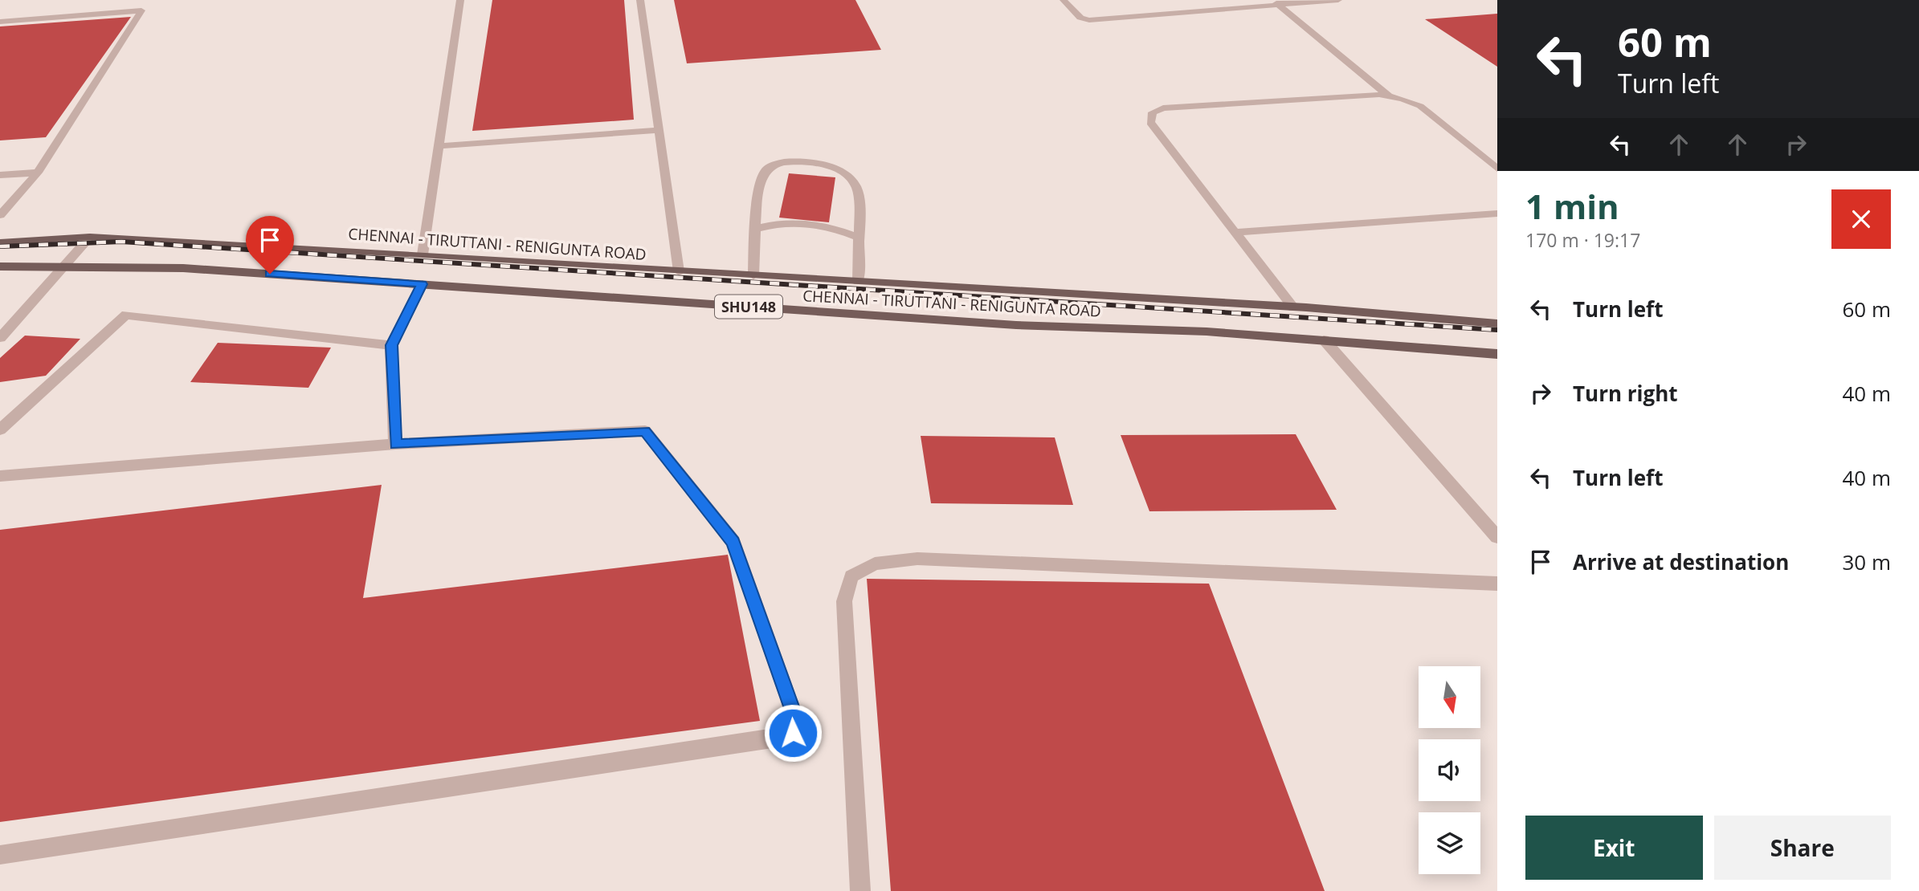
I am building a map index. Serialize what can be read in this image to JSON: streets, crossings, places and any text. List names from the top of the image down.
{
  "streets": {
    "main road": ["CHENNAI - TIRUTTANI - RENIGUNTA ROAD", "SHU148"]
  },
  "north": "bottom",
  "page": {
    "turn": ["60 m", "Turn left"],
    "heading": ["1 min", "170 m · 19:17"],
    "list": [
      {
        "name": "Turn left",
        "value": "60 m"
      },
      {
        "name": "Turn right",
        "value": "40 m"
      },
      {
        "name": "Turn left",
        "value": "40 m"
      },
      {
        "name": "Arrive at destination",
        "value": "30 m"
      }
    ],
    "buttons": ["Exit", "Share"]
  }
}
